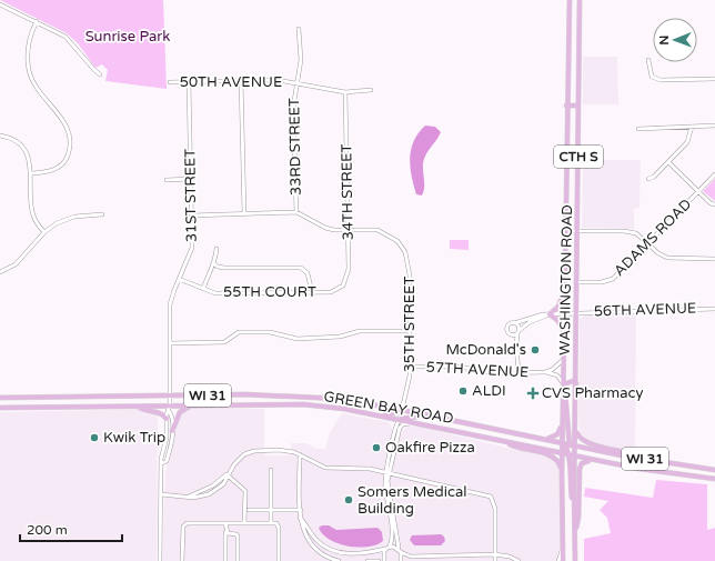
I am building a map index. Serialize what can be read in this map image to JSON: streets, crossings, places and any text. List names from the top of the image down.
{
  "streets": {
    "main road": [
      "CTH S",
      "WASHINGTON ROAD",
      "WI 31",
      "GREEN BAY ROAD"
    ],
    "street": [
      "50TH AVENUE",
      "33RD STREET",
      "34TH STREET",
      "31ST STREET",
      "ADAMS ROAD",
      "55TH COURT",
      "56TH AVENUE",
      "35TH STREET",
      "57TH AVENUE"
    ]
  },
  "crossings": [
    ["50TH AVENUE", "33RD STREET"],
    ["50TH AVENUE", "34TH STREET"],
    ["50TH AVENUE", "31ST STREET"],
    ["34TH STREET", "55TH COURT"],
    ["34TH STREET", "35TH STREET"],
    ["31ST STREET", "55TH COURT"],
    ["31ST STREET", "GREEN BAY ROAD"],
    ["ADAMS ROAD", "WASHINGTON ROAD"],
    ["WASHINGTON ROAD", "56TH AVENUE"],
    ["WASHINGTON ROAD", "57TH AVENUE"],
    ["WASHINGTON ROAD", "GREEN BAY ROAD"],
    ["56TH AVENUE", "57TH AVENUE"],
    ["35TH STREET", "57TH AVENUE"],
    ["35TH STREET", "GREEN BAY ROAD"]
  ],
  "parks": ["Sunrise Park"],
  "places": {
    "other": [
      "McDonald's",
      "ALDI",
      "Kwik Trip",
      "Oakfire Pizza",
      "Somers Medical Building"
    ],
    "health": ["CVS Pharmacy"]
  },
  "scale_bar": "200 m",
  "north": "left"
}
